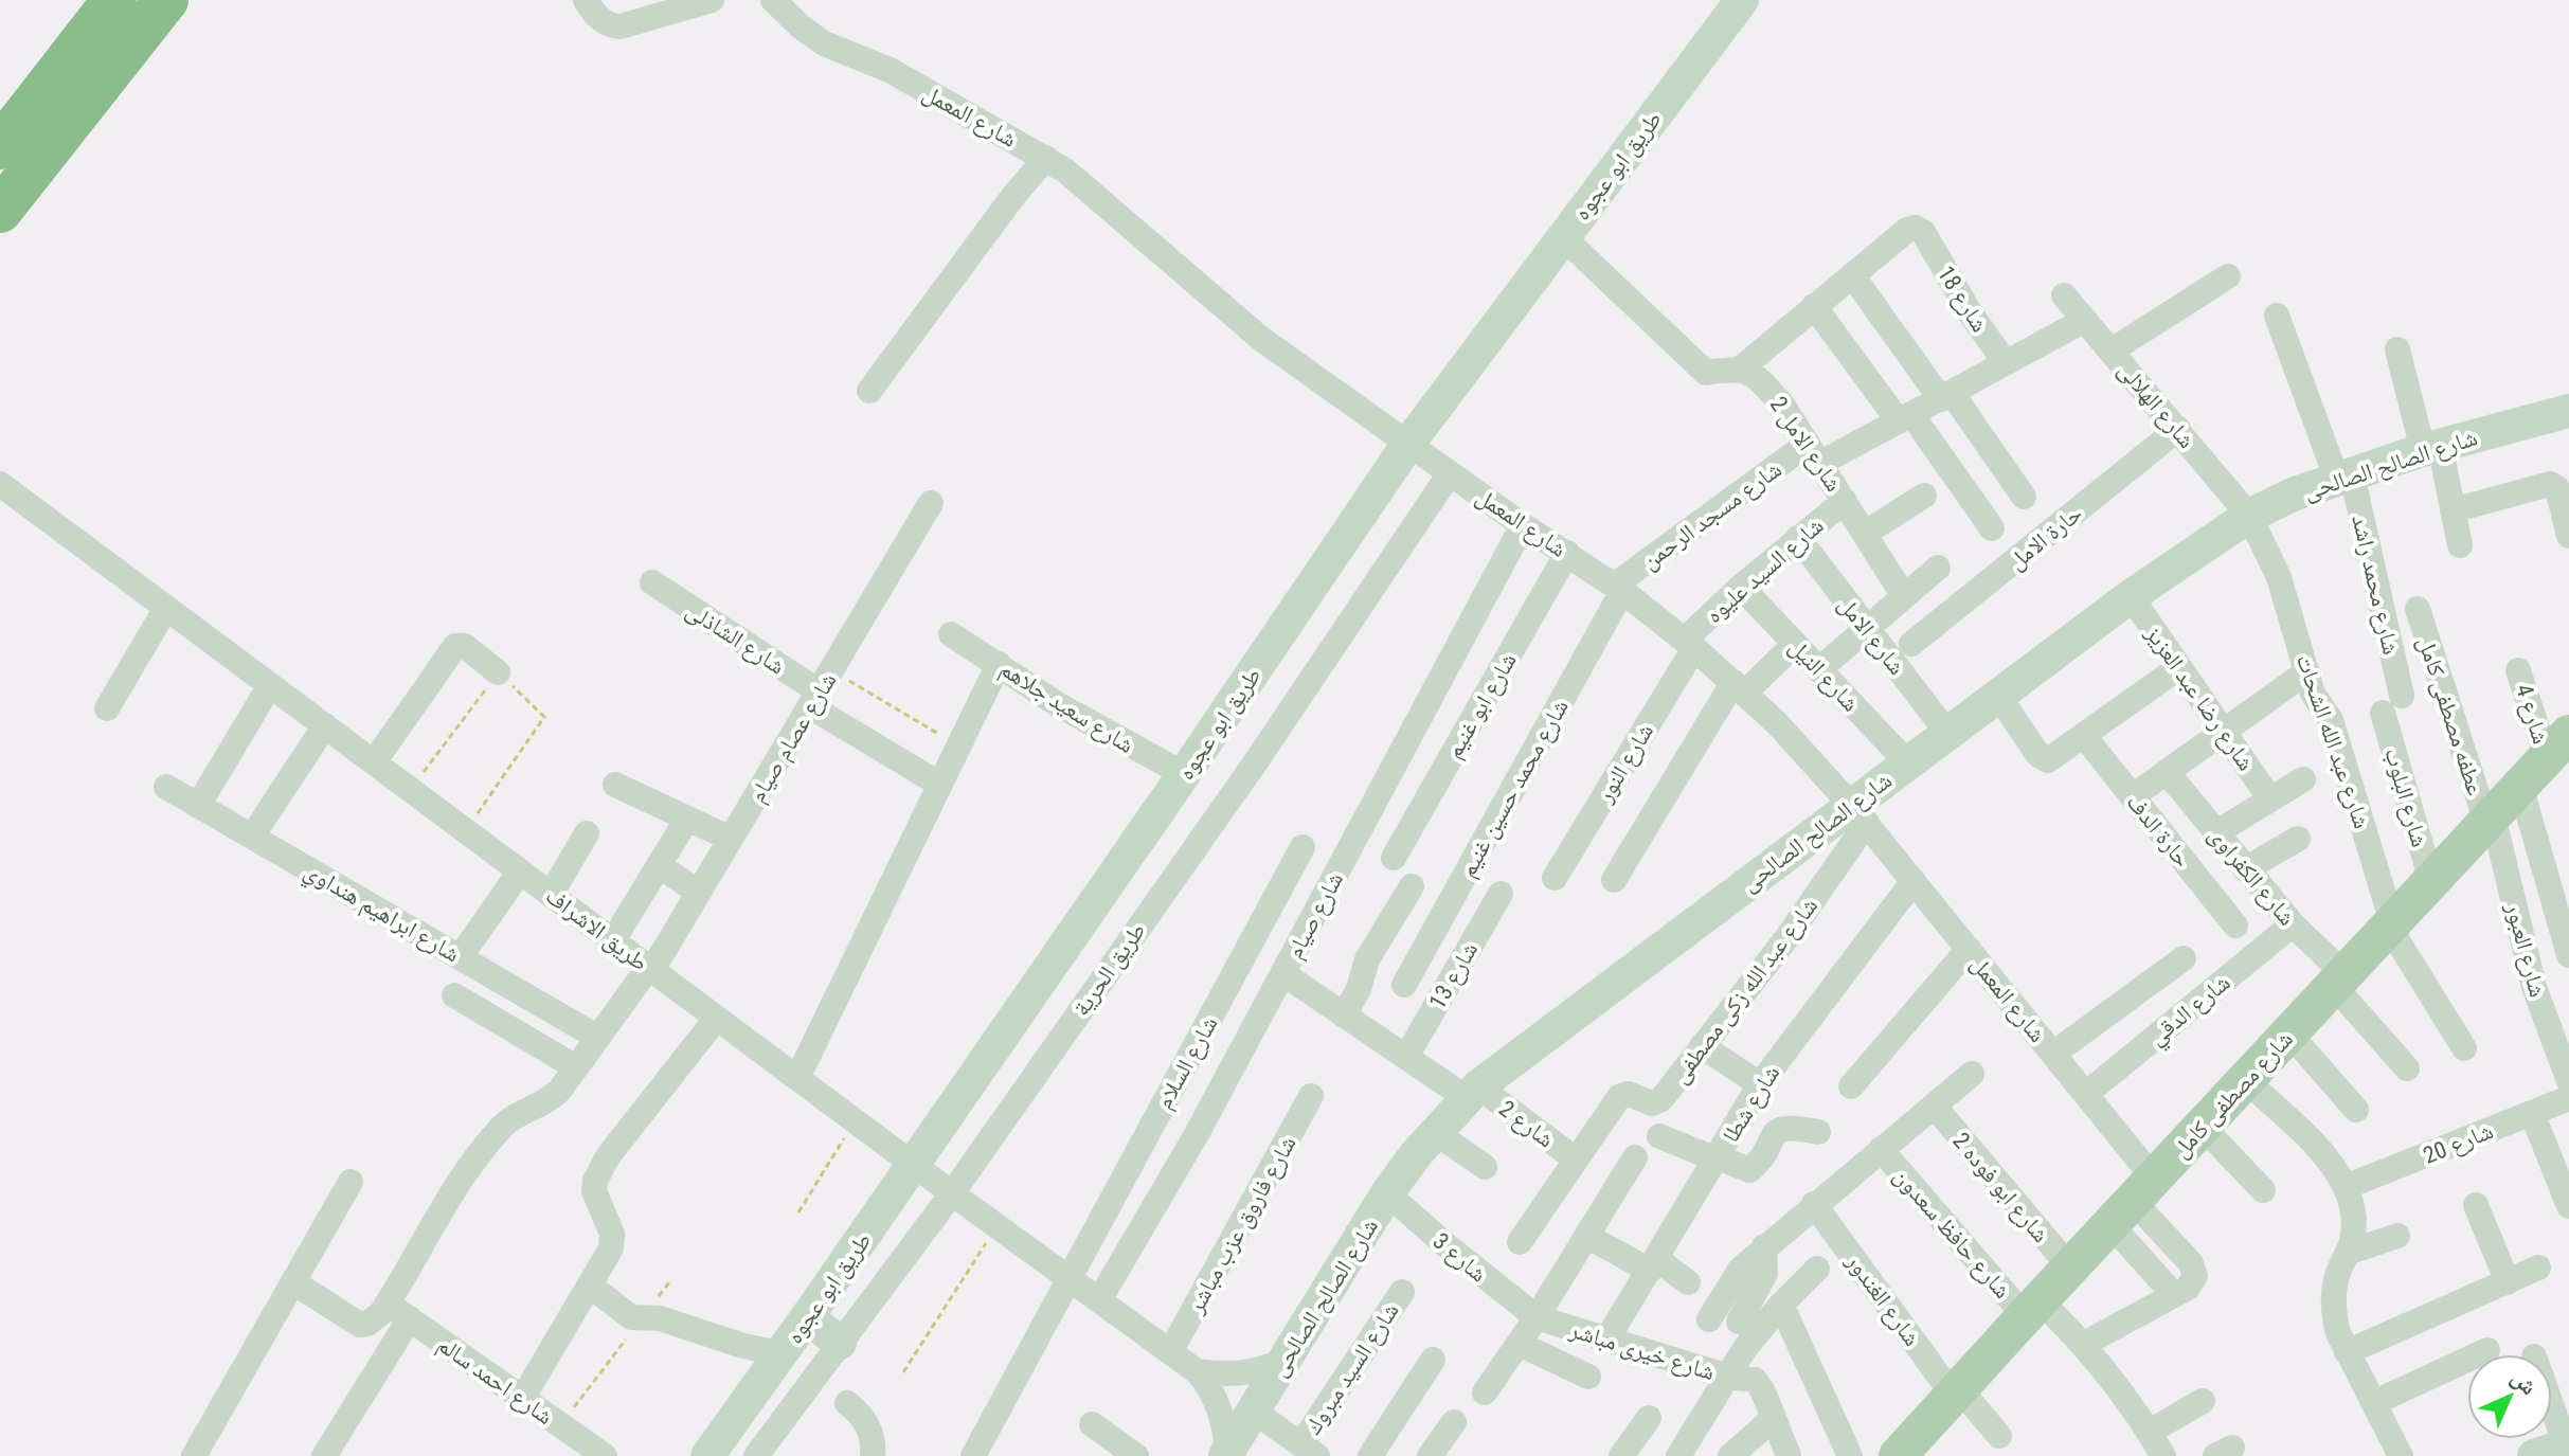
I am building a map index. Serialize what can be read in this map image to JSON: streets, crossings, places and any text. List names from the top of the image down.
{
  "streets": {
    "main road": ["شارع مصطفى كامل"],
    "street": [
      "شارع المعمل",
      "طريق ابو عجوه",
      "شارع 18",
      "شارع الهلالى",
      "شارع الامل 2",
      "شارع الصالح الصالحى",
      "شارع مسجد الرحمن",
      "حارة الامل",
      "شارع السيد عليوه",
      "شارع محمد راشد",
      "شارع الامل",
      "شارع الشاذلى",
      "شارع النيل",
      "شارع رضا عبد العزيز",
      "شارع ابو غنيم",
      "شارع سعيد جلاهم",
      "شارع 4",
      "عطفه مصطفى كامل",
      "شارع عصام صيام",
      "شارع عبد الله الشحات",
      "شارع النور",
      "شارع محمد حسين غنيم",
      "شارع البلوب",
      "حارة الدف",
      "شارع الكفراوى",
      "شارع ابراهيم هنداوي",
      "شارع صيام",
      "طريق الاشراف",
      "شارع العبور",
      "طريق الحرية",
      "شارع 13",
      "شارع عبد الله زكى مصطفى",
      "شارع الدقي",
      "شارع السلام",
      "شارع شطا",
      "شارع 2",
      "شارع 20",
      "شارع ابو فوده 2",
      "شارع فاروق عزب مباشر",
      "شارع حافظ سعدون",
      "شارع 3",
      "شارع الغندور",
      "شارع خيرى مباشر",
      "شارع السيد مبروك",
      "شارع احمد سالم"
    ]
  },
  "crossings": [
    ["شارع المعمل", "طريق ابو عجوه"],
    ["شارع المعمل", "شارع الصالح الصالحى"],
    ["شارع المعمل", "شارع مسجد الرحمن"],
    ["شارع المعمل", "شارع السيد عليوه"],
    ["شارع المعمل", "شارع ابو غنيم"],
    ["شارع المعمل", "شارع النور"],
    ["شارع المعمل", "شارع محمد حسين غنيم"],
    ["شارع المعمل", "شارع صيام"],
    ["شارع المعمل", "طريق الحرية"],
    ["شارع المعمل", "شارع عبد الله زكى مصطفى"],
    ["شارع المعمل", "شارع الدقي"],
    ["شارع المعمل", "شارع مصطفى كامل"],
    ["شارع المعمل", "شارع شطا"],
    ["شارع المعمل", "شارع حافظ سعدون"],
    ["طريق ابو عجوه", "شارع سعيد جلاهم"],
    ["طريق ابو عجوه", "طريق الاشراف"],
    ["شارع 18", "شارع مسجد الرحمن"],
    ["شارع الهلالى", "شارع الصالح الصالحى"],
    ["شارع الهلالى", "شارع مسجد الرحمن"],
    ["شارع الهلالى", "حارة الامل"],
    ["شارع الهلالى", "شارع عبد الله الشحات"],
    ["شارع الامل 2", "شارع مسجد الرحمن"],
    ["شارع الامل 2", "شارع السيد عليوه"],
    ["شارع الصالح الصالحى", "شارع محمد راشد"],
    ["شارع الصالح الصالحى", "شارع الامل"],
    ["شارع الصالح الصالحى", "شارع النيل"],
    ["شارع الصالح الصالحى", "شارع رضا عبد العزيز"],
    ["شارع الصالح الصالحى", "شارع عبد الله الشحات"],
    ["شارع الصالح الصالحى", "طريق الاشراف"],
    ["شارع الصالح الصالحى", "شارع عبد الله زكى مصطفى"],
    ["شارع الصالح الصالحى", "شارع 2"],
    ["شارع الصالح الصالحى", "شارع 3"],
    ["شارع مسجد الرحمن", "شارع محمد حسين غنيم"],
    ["شارع السيد عليوه", "شارع الامل"],
    ["شارع السيد عليوه", "شارع النيل"],
    ["شارع السيد عليوه", "شارع النور"],
    ["شارع محمد راشد", "شارع البلوب"],
    ["شارع الشاذلى", "شارع عصام صيام"],
    ["شارع 4", "شارع مصطفى كامل"],
    ["عطفه مصطفى كامل", "شارع العبور"],
    ["عطفه مصطفى كامل", "شارع مصطفى كامل"],
    ["شارع عصام صيام", "شارع ابراهيم هنداوي"],
    ["شارع عصام صيام", "طريق الاشراف"],
    ["شارع عصام صيام", "شارع احمد سالم"],
    ["شارع عبد الله الشحات", "شارع مصطفى كامل"],
    ["شارع البلوب", "شارع مصطفى كامل"],
    ["شارع الكفراوى", "شارع الدقي"],
    ["شارع الكفراوى", "شارع مصطفى كامل"],
    ["شارع صيام", "طريق الاشراف"],
    ["شارع صيام", "شارع 2"],
    ["طريق الاشراف", "طريق الحرية"],
    ["طريق الاشراف", "شارع السلام"],
    ["طريق الاشراف", "شارع فاروق عزب مباشر"],
    ["شارع العبور", "شارع مصطفى كامل"],
    ["شارع العبور", "شارع 20"],
    ["شارع 13", "شارع 2"],
    ["شارع عبد الله زكى مصطفى", "شارع 2"],
    ["شارع مصطفى كامل", "شارع ابو فوده 2"],
    ["شارع مصطفى كامل", "شارع حافظ سعدون"],
    ["شارع مصطفى كامل", "شارع الغندور"],
    ["شارع شطا", "شارع خيرى مباشر"],
    ["شارع 3", "شارع خيرى مباشر"]
  ],
  "north": "top right"
}
